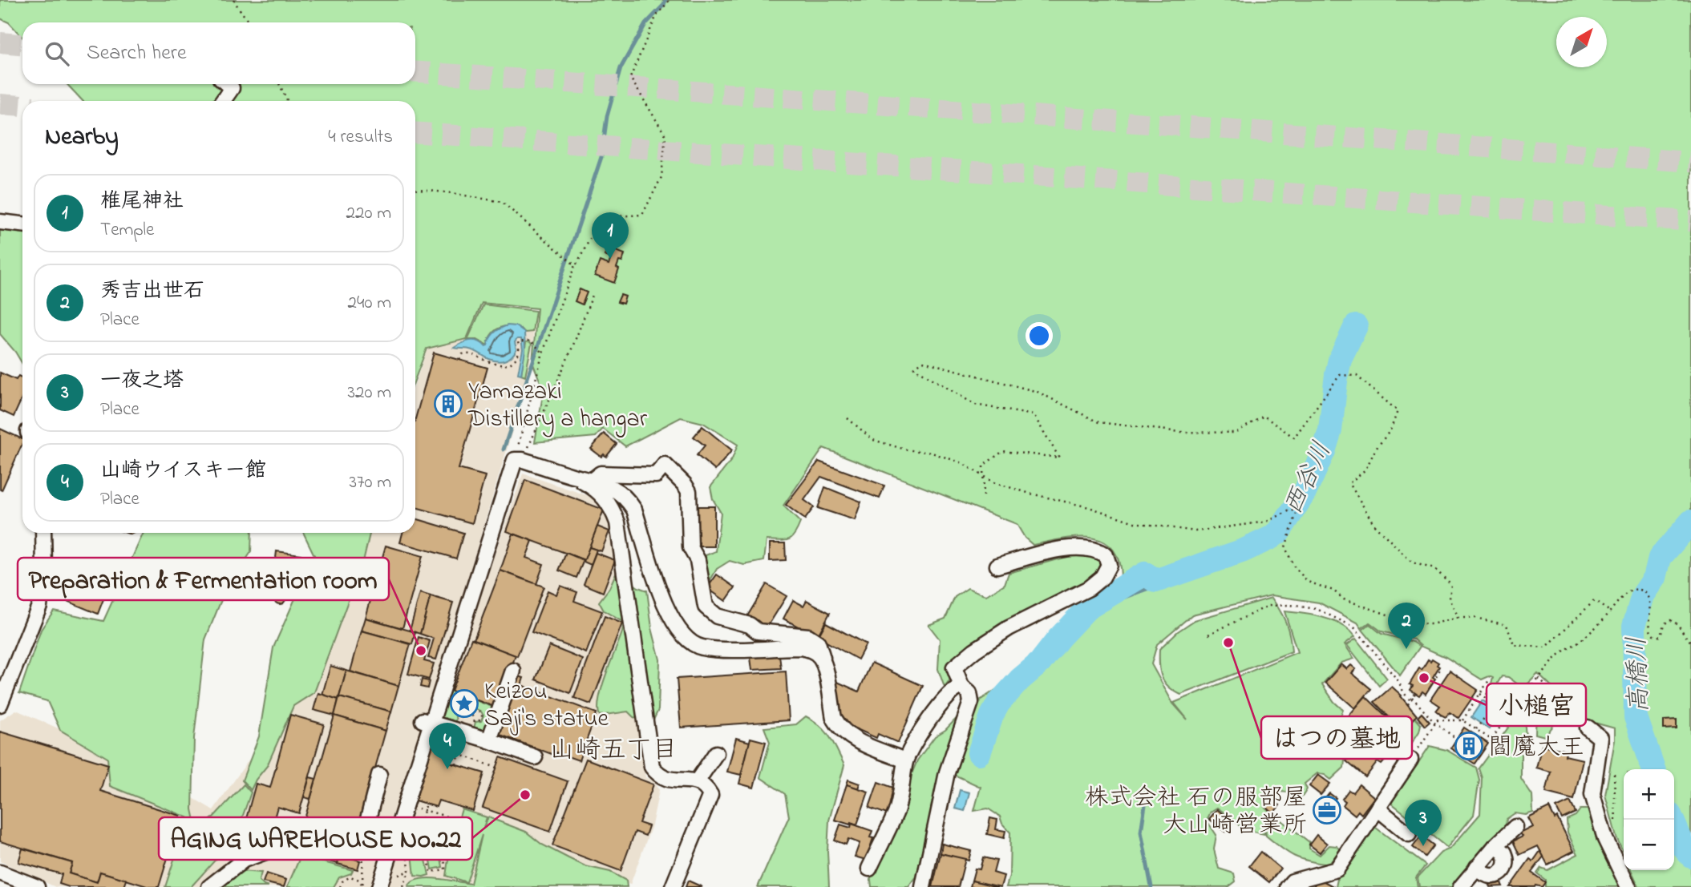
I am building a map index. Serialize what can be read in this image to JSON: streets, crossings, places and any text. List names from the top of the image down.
{
  "districts": ["山崎五丁目"],
  "water": ["西谷川", "高橋川"],
  "places": {
    "building": ["Yamazaki Distillery a hangar", "閻魔大王"],
    "other": [
      "はつの墓地",
      "Preparation & Fermentation room",
      "小槌宮",
      "AGING WAREHOUSE No.22"
    ],
    "place": ["Keizou Saji's statue"],
    "office": ["株式会社 石の服部屋 大山崎営業所"]
  },
  "north": "top right",
  "page": {
    "search": "Search here",
    "heading": ["Nearby", "4 results"],
    "list": [
      {
        "mark": "1",
        "name": "椎尾神社",
        "note": "Temple",
        "value": "220 m"
      },
      {
        "mark": "2",
        "name": "秀吉出世石",
        "note": "Place",
        "value": "240 m"
      },
      {
        "mark": "3",
        "name": "一夜之塔",
        "note": "Place",
        "value": "320 m"
      },
      {
        "mark": "4",
        "name": "山崎ウイスキー館",
        "note": "Place",
        "value": "370 m"
      }
    ],
    "pins": [
      "1",
      "2",
      "4",
      "3"
    ],
    "map_buttons": ["+", "−"]
  }
}
